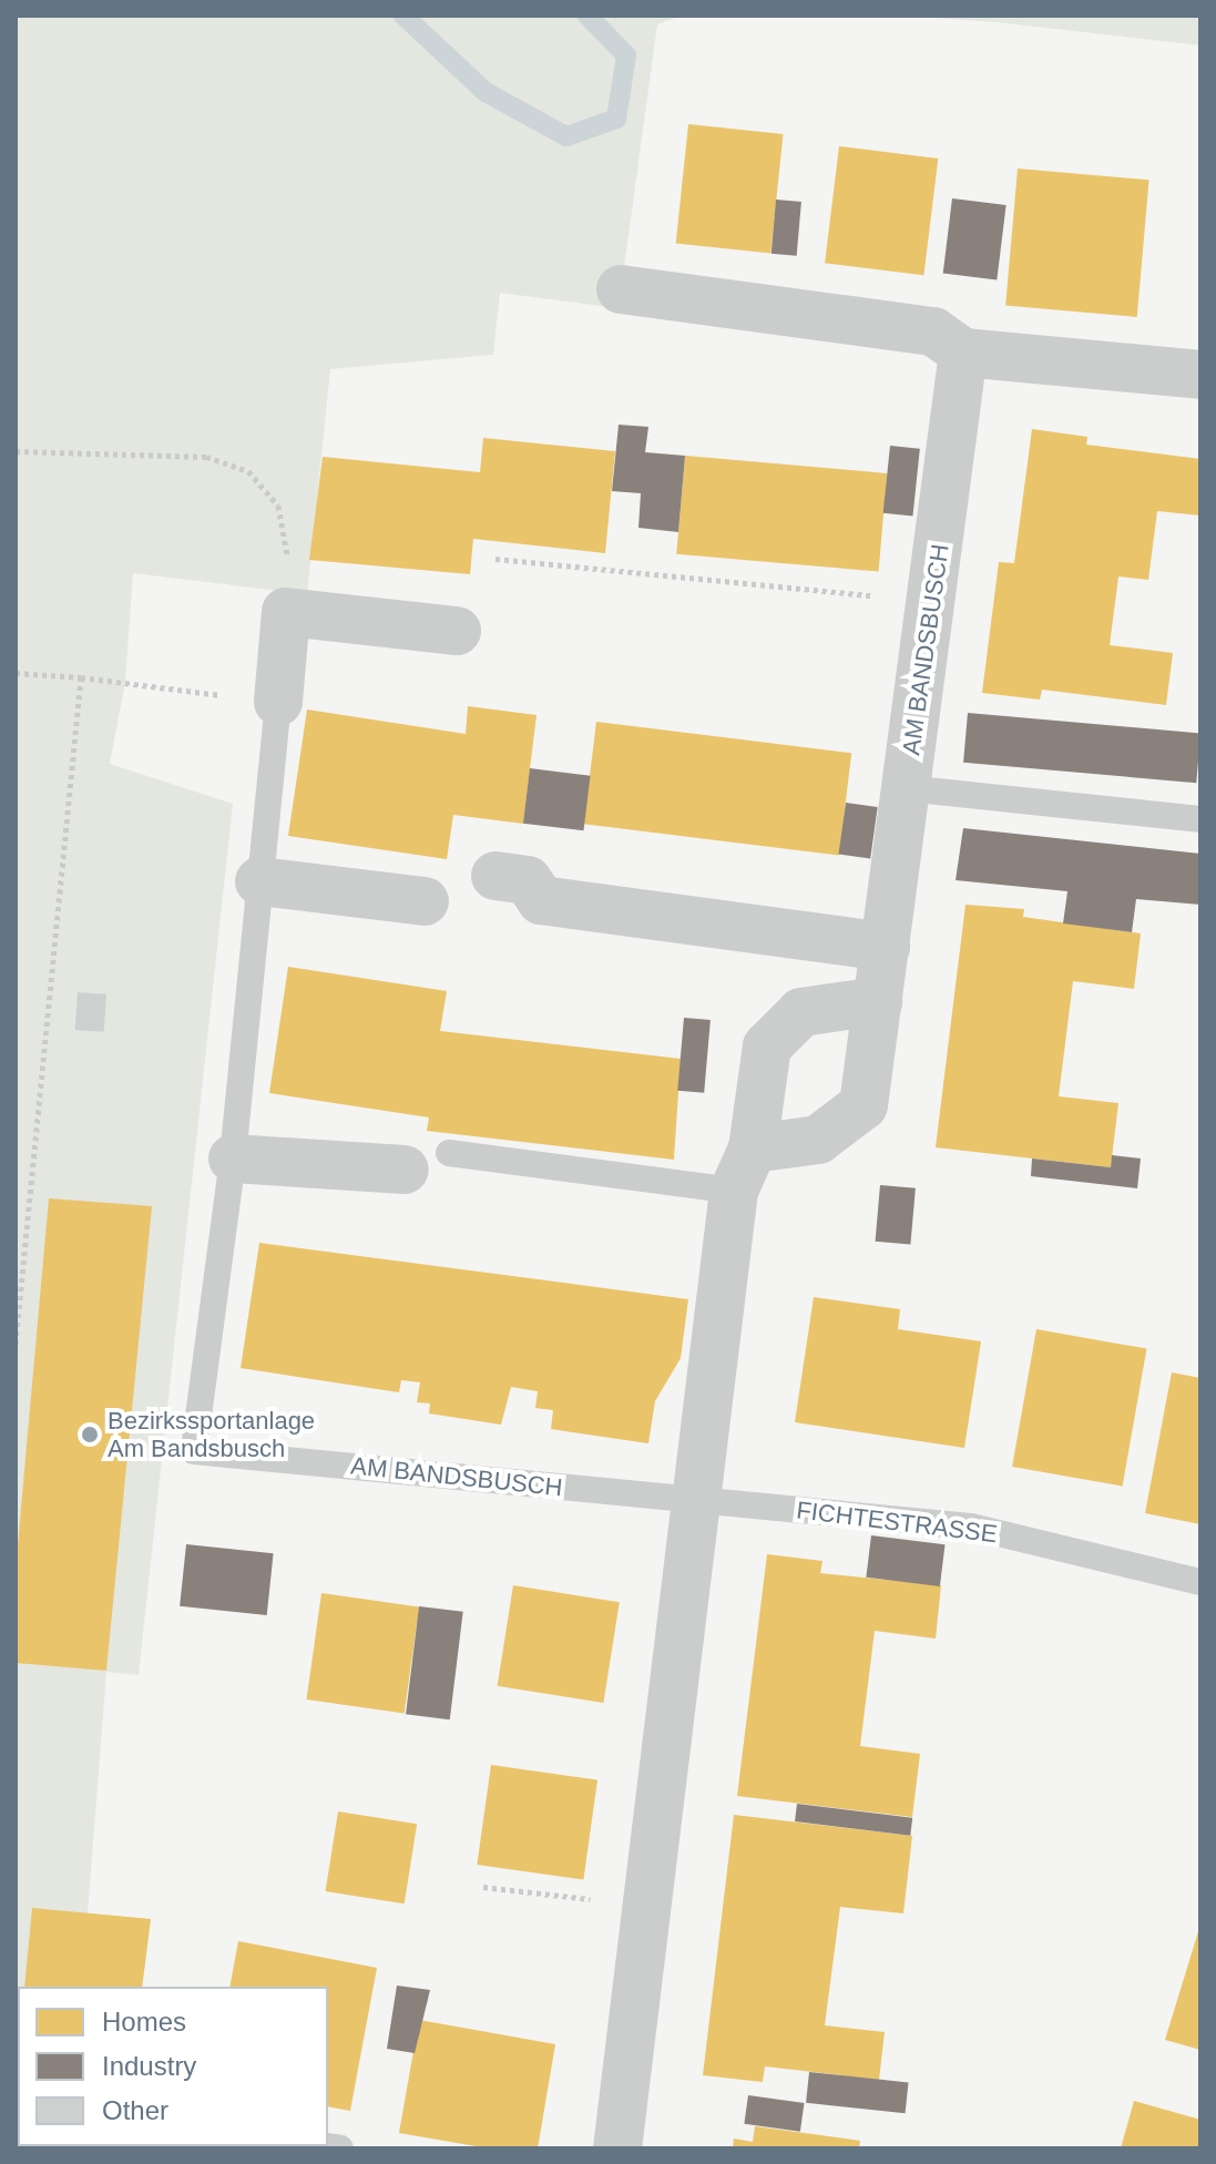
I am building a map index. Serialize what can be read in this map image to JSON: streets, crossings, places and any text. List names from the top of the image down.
{
  "streets": {
    "street": ["AM BANDSBUSCH"],
    "lane": ["FICHTESTRASSE"]
  },
  "crossings": [
    ["AM BANDSBUSCH", "FICHTESTRASSE"]
  ],
  "places": ["Bezirkssportanlage Am Bandsbusch"],
  "legend": ["Homes", "Industry", "Other"]
}
